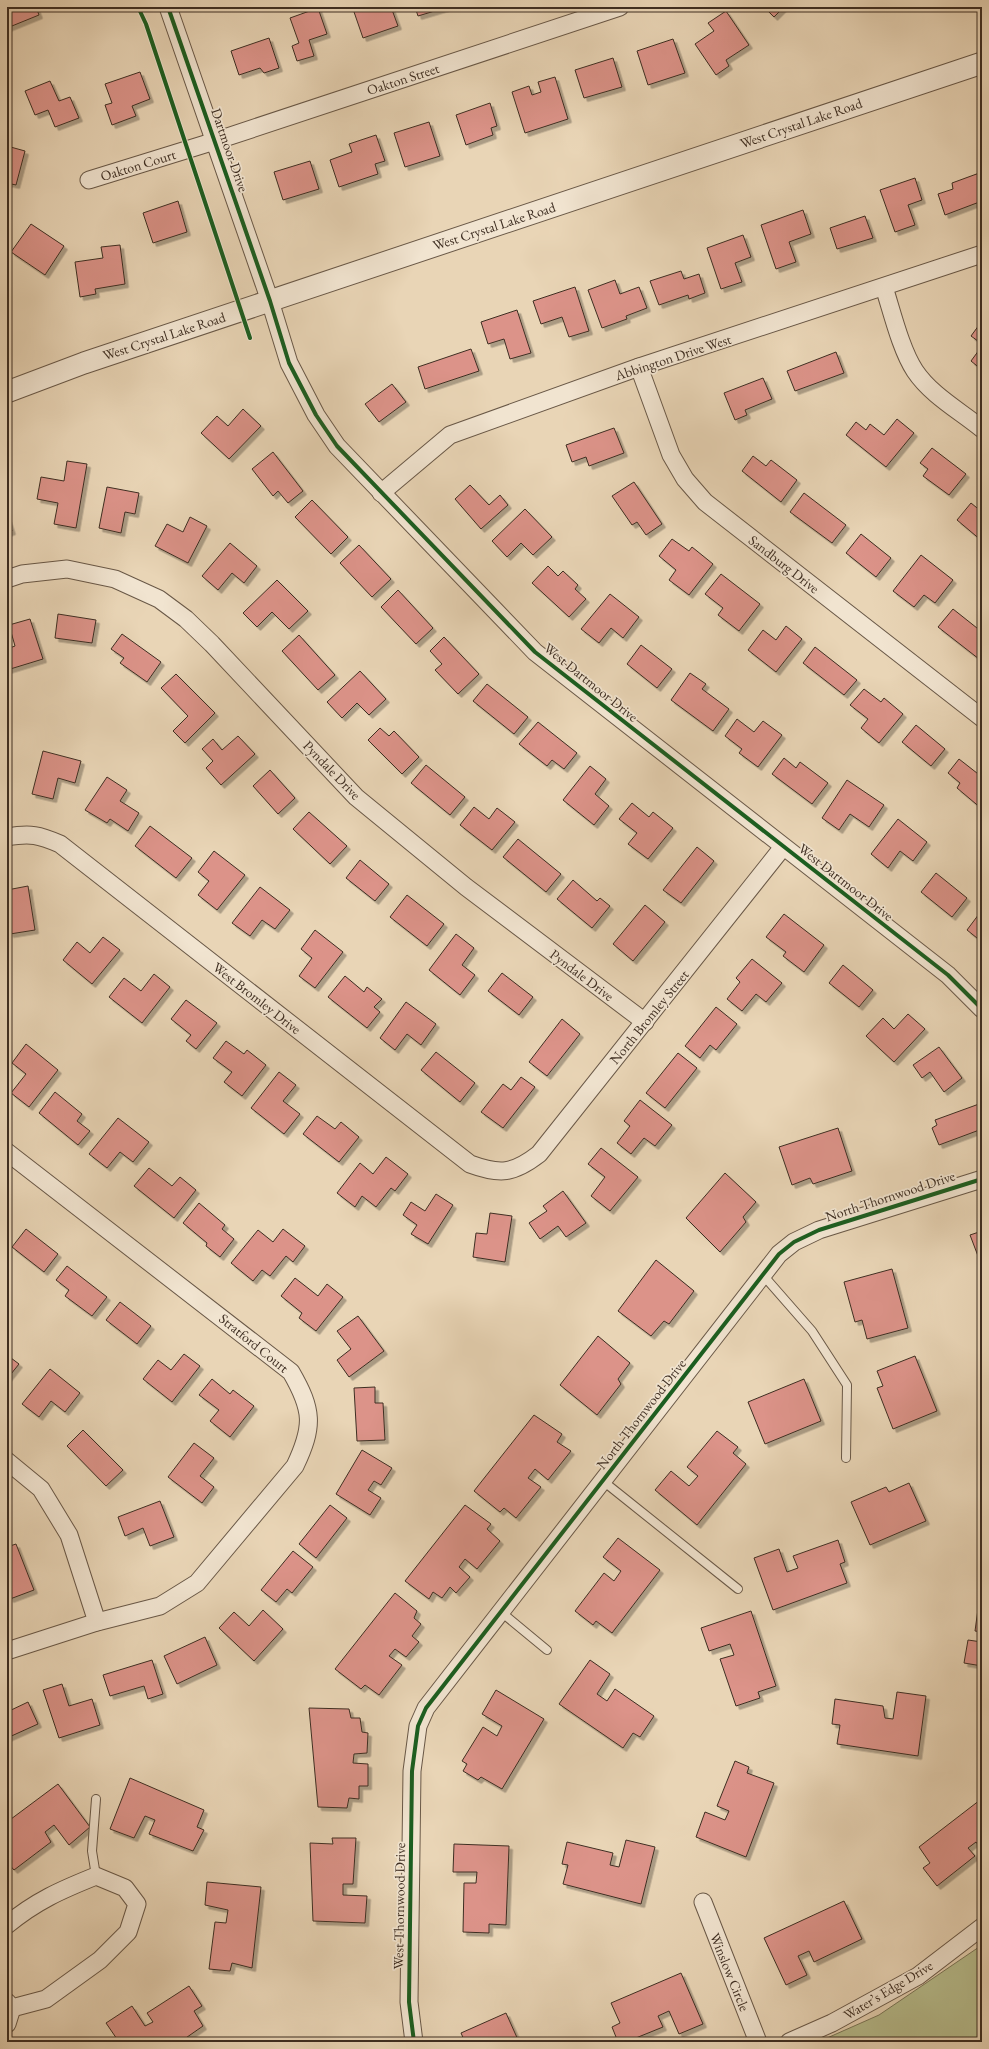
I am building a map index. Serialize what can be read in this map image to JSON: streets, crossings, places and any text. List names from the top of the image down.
{
  "streets": {
    "street": [
      "Oakton Street",
      "West Crystal Lake Road",
      "Dartmoor Drive",
      "Oakton Court",
      "Abbington Drive West",
      "Sandburg Drive",
      "West Dartmoor Drive",
      "Pyndale Drive",
      "West Bromley Drive",
      "North Bromley Street",
      "North Thornwood Drive",
      "Stratford Court",
      "West Thornwood Drive",
      "Winslow Circle",
      "Water’s Edge Drive"
    ]
  },
  "crossings": [
    ["Oakton Street", "Dartmoor Drive"],
    ["Oakton Street", "Oakton Court"],
    ["West Crystal Lake Road", "Dartmoor Drive"],
    ["West Crystal Lake Road", "West Dartmoor Drive"],
    ["Dartmoor Drive", "West Dartmoor Drive"],
    ["Abbington Drive West", "Sandburg Drive"],
    ["Abbington Drive West", "West Dartmoor Drive"],
    ["West Dartmoor Drive", "North Bromley Street"],
    ["Pyndale Drive", "North Bromley Street"],
    ["West Bromley Drive", "North Bromley Street"],
    ["North Thornwood Drive", "West Thornwood Drive"]
  ]
}
